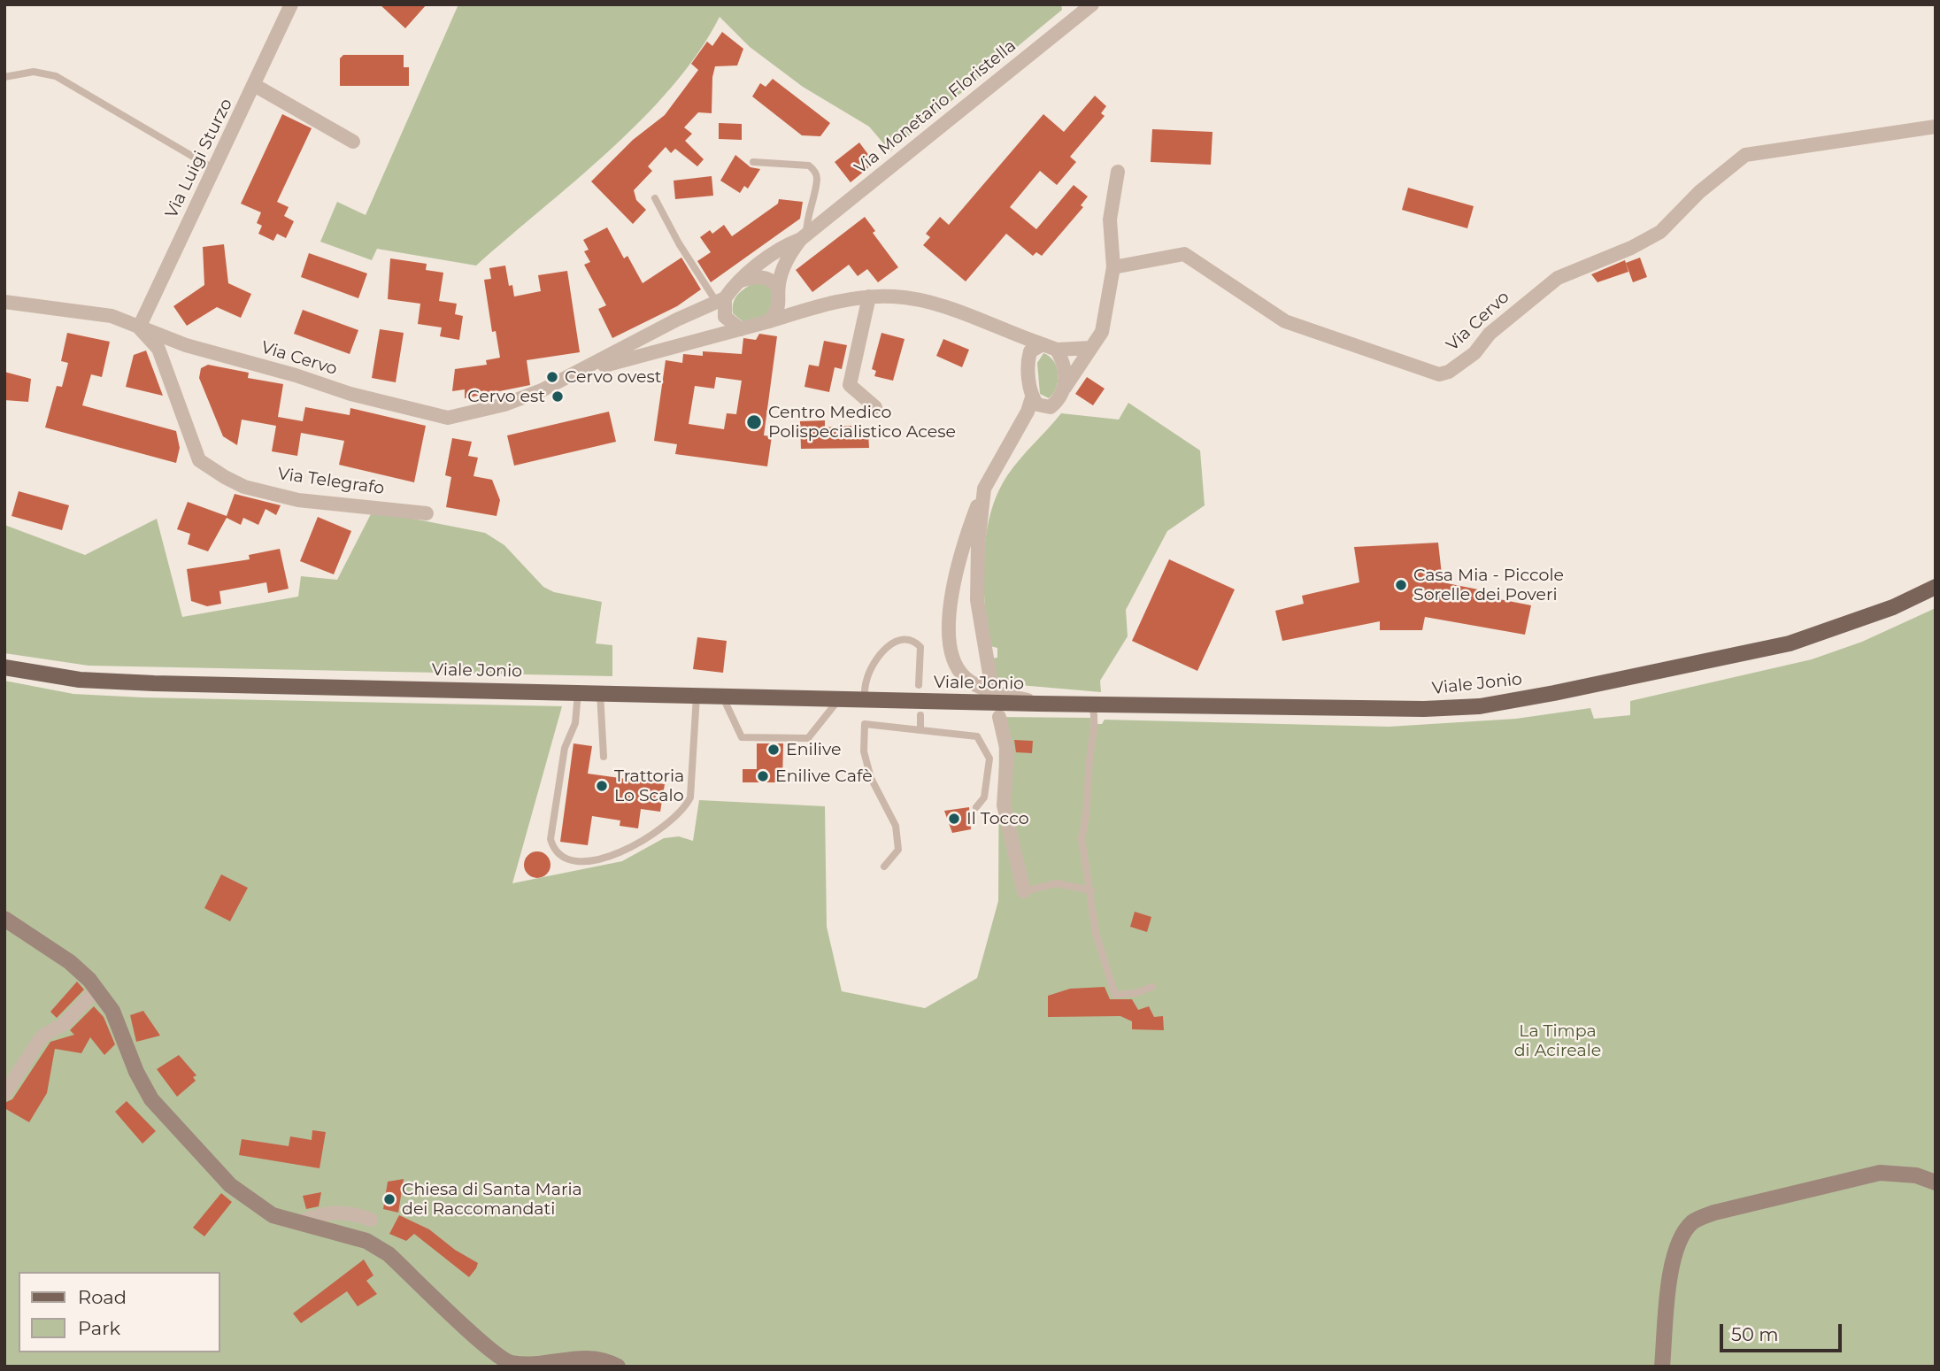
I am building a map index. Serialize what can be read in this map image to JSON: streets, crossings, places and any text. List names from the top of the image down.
{
  "streets": {
    "main road": ["Viale Jonio"],
    "street": [
      "Via Monetario Floristella",
      "Via Luigi Sturzo",
      "Via Cervo",
      "Via Telegrafo"
    ]
  },
  "crossings": [
    ["Via Luigi Sturzo", "Via Cervo"],
    ["Via Luigi Sturzo", "Via Telegrafo"],
    ["Via Cervo", "Via Telegrafo"]
  ],
  "parks": ["La Timpa di Acireale"],
  "places": [
    "Cervo ovest",
    "Cervo est",
    "Centro Medico Polispecialistico Acese",
    "Casa Mia - Piccole Sorelle dei Poveri",
    "Enilive",
    "Enilive Cafè",
    "Trattoria Lo Scalo",
    "Il Tocco",
    "Chiesa di Santa Maria dei Raccomandati"
  ],
  "legend": ["Road", "Park"],
  "scale_bar": "50 m"
}
